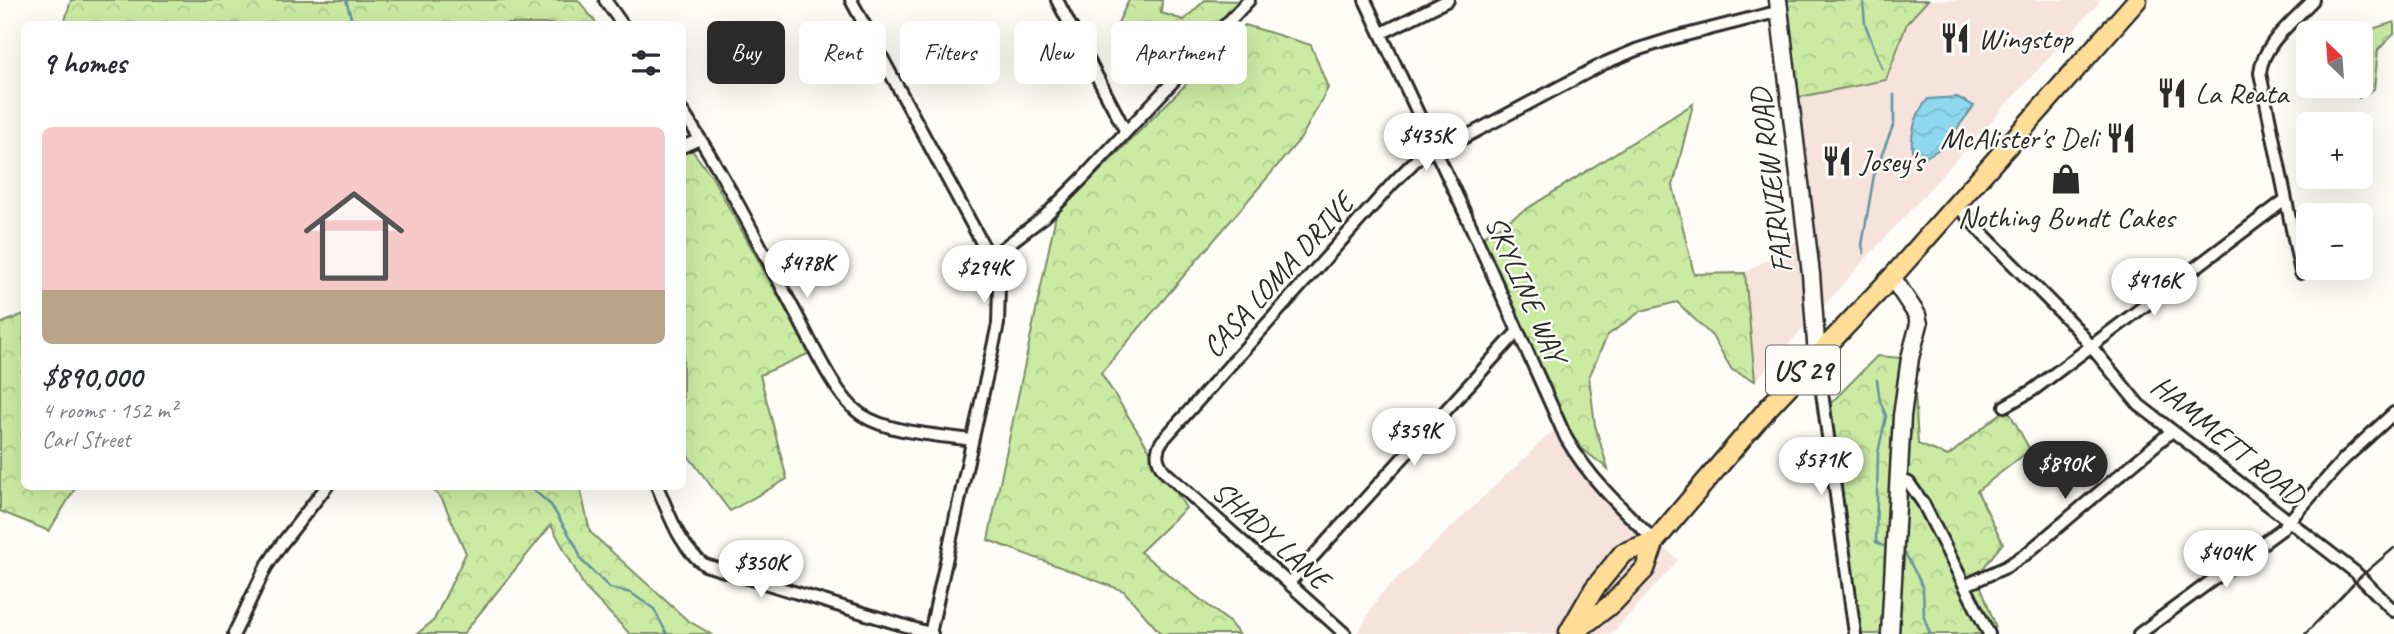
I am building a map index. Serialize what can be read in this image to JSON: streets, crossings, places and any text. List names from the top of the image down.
{
  "streets": {
    "main road": ["US 29"],
    "street": [
      "FAIRVIEW ROAD",
      "CASA LOMA DRIVE",
      "SKYLINE WAY",
      "HAMMETT ROAD",
      "SHADY LANE"
    ]
  },
  "crossings": [
    ["FAIRVIEW ROAD", "CASA LOMA DRIVE"],
    ["FAIRVIEW ROAD", "US 29"],
    ["CASA LOMA DRIVE", "SKYLINE WAY"],
    ["CASA LOMA DRIVE", "SHADY LANE"],
    ["SKYLINE WAY", "US 29"],
    ["US 29", "HAMMETT ROAD"]
  ],
  "places": {
    "restaurant": [
      "Wingstop",
      "La Reata",
      "McAlister's Deli",
      "Josey's"
    ],
    "shop": ["Nothing Bundt Cakes"]
  },
  "north": "top left",
  "page": {
    "map_buttons": ["+", "−"],
    "chip": [
      "Buy",
      "Rent",
      "Filters",
      "New",
      "Apartment"
    ],
    "heading": "9 homes",
    "list": [
      {
        "name": "$890,000",
        "note": "4 rooms · 152 m² · Carl Street"
      }
    ],
    "price": [
      "$435K",
      "$478K",
      "$294K",
      "$416K",
      "$359K",
      "$571K",
      "$890K",
      "$404K",
      "$350K"
    ]
  }
}
